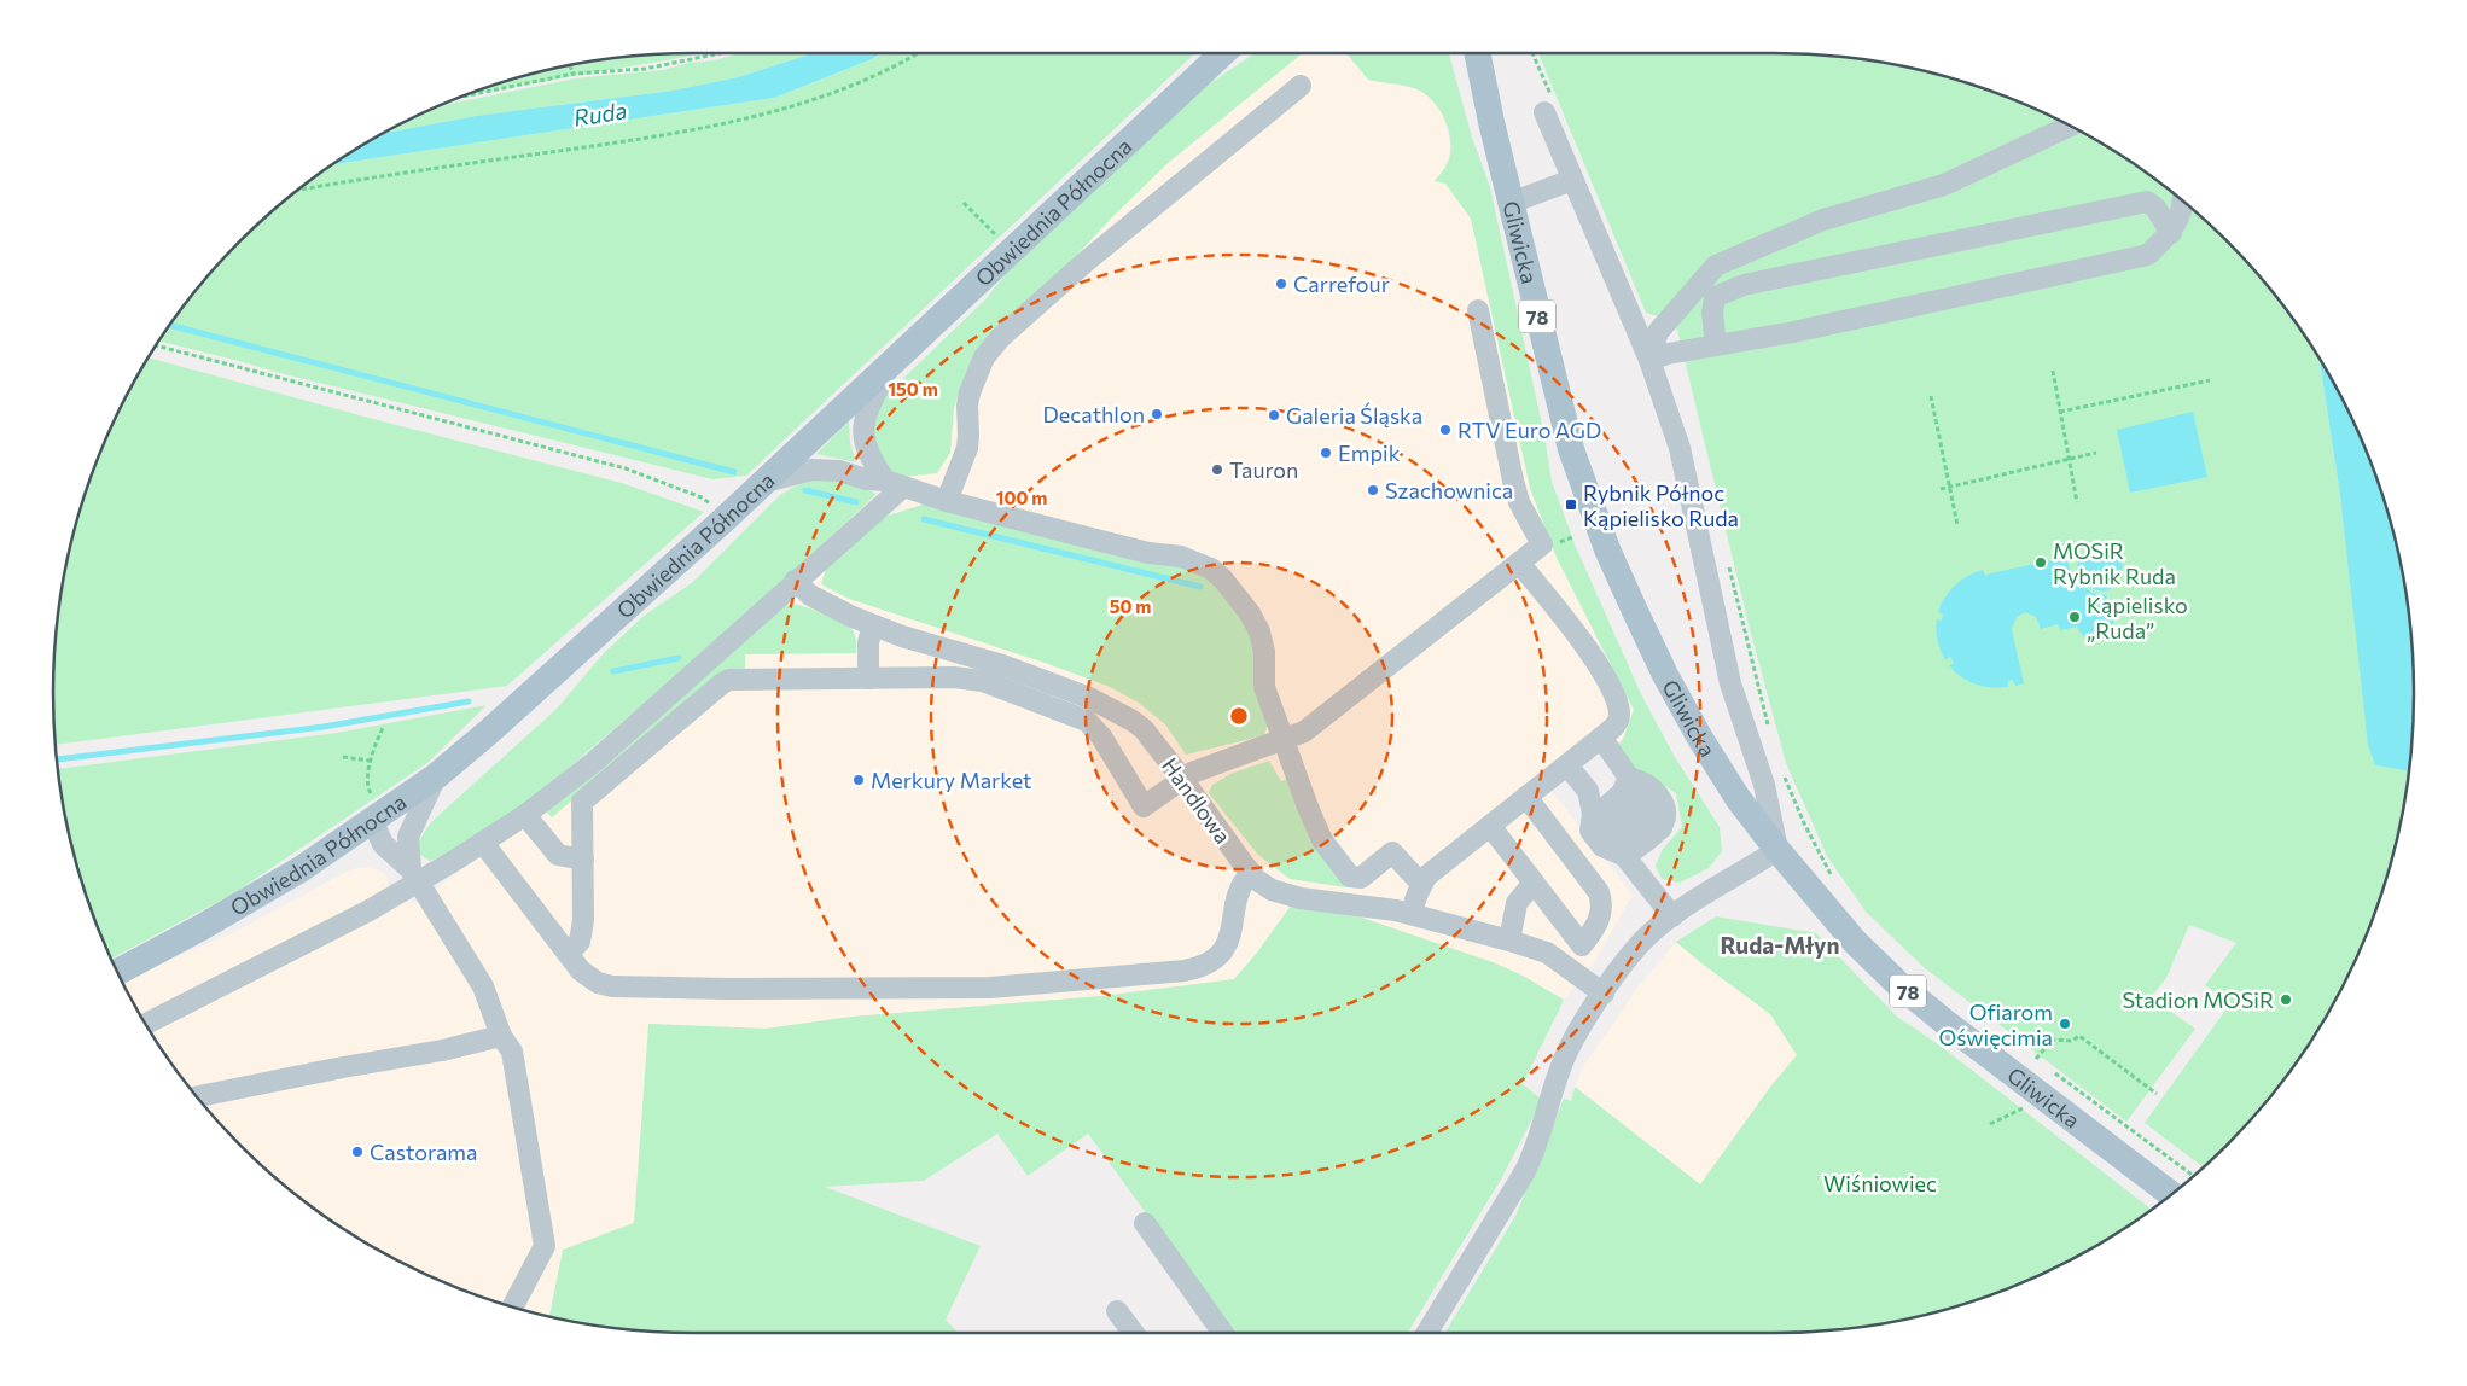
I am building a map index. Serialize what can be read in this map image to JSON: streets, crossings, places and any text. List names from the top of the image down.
{
  "streets": {
    "main road": ["Obwiednia Północna", "Gliwicka", "78"],
    "street": ["Handlowa"]
  },
  "districts": ["Ruda-Młyn"],
  "water": ["Ruda"],
  "parks": ["Wiśniowiec"],
  "places": {
    "other": [
      "Carrefour",
      "Decathlon",
      "Galeria Śląska",
      "RTV Euro AGD",
      "Empik",
      "Tauron",
      "Szachownica",
      "MOSiR Rybnik Ruda",
      "Kąpielisko „Ruda”",
      "Merkury Market",
      "Stadion MOSiR",
      "Ofiarom Oświęcimia",
      "Castorama"
    ],
    "transit": ["Rybnik Północ Kąpielisko Ruda"]
  },
  "rings": ["150 m", "100 m", "50 m"]
}
